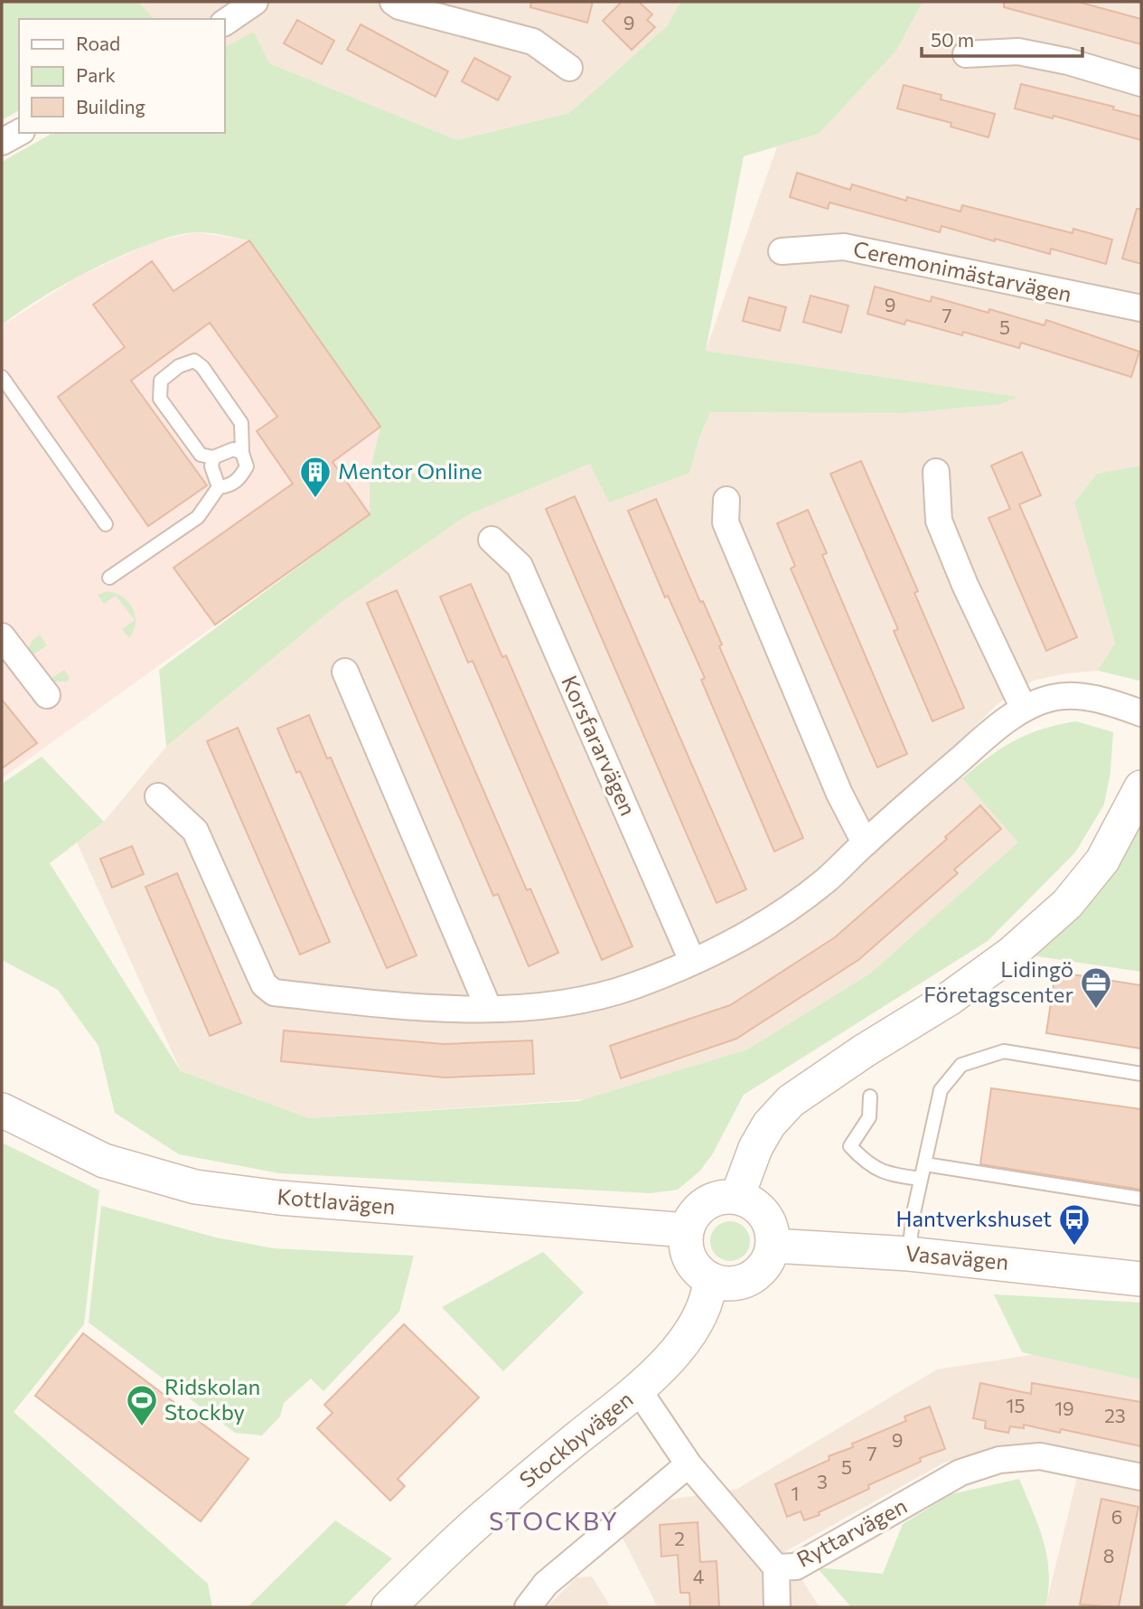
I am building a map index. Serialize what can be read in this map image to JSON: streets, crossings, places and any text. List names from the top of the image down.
{
  "streets": {
    "street": [
      "Ceremonimästarvägen",
      "Korsfararvägen",
      "Kottlavägen",
      "Vasavägen",
      "Stockbyvägen",
      "Ryttarvägen"
    ]
  },
  "crossings": [
    ["Kottlavägen", "Vasavägen"],
    ["Kottlavägen", "Stockbyvägen"],
    ["Vasavägen", "Stockbyvägen"],
    ["Stockbyvägen", "Ryttarvägen"]
  ],
  "districts": ["STOCKBY"],
  "places": {
    "building": ["Mentor Online"],
    "office": ["Lidingö Företagscenter"],
    "bus stop": ["Hantverkshuset"],
    "sports": ["Ridskolan Stockby"]
  },
  "house_numbers": [
    "9",
    "9",
    "7",
    "5",
    "15",
    "19",
    "23",
    "9",
    "7",
    "5",
    "3",
    "1",
    "6",
    "2",
    "8",
    "4"
  ],
  "legend": ["Road", "Park", "Building"],
  "scale_bar": "50 m"
}
